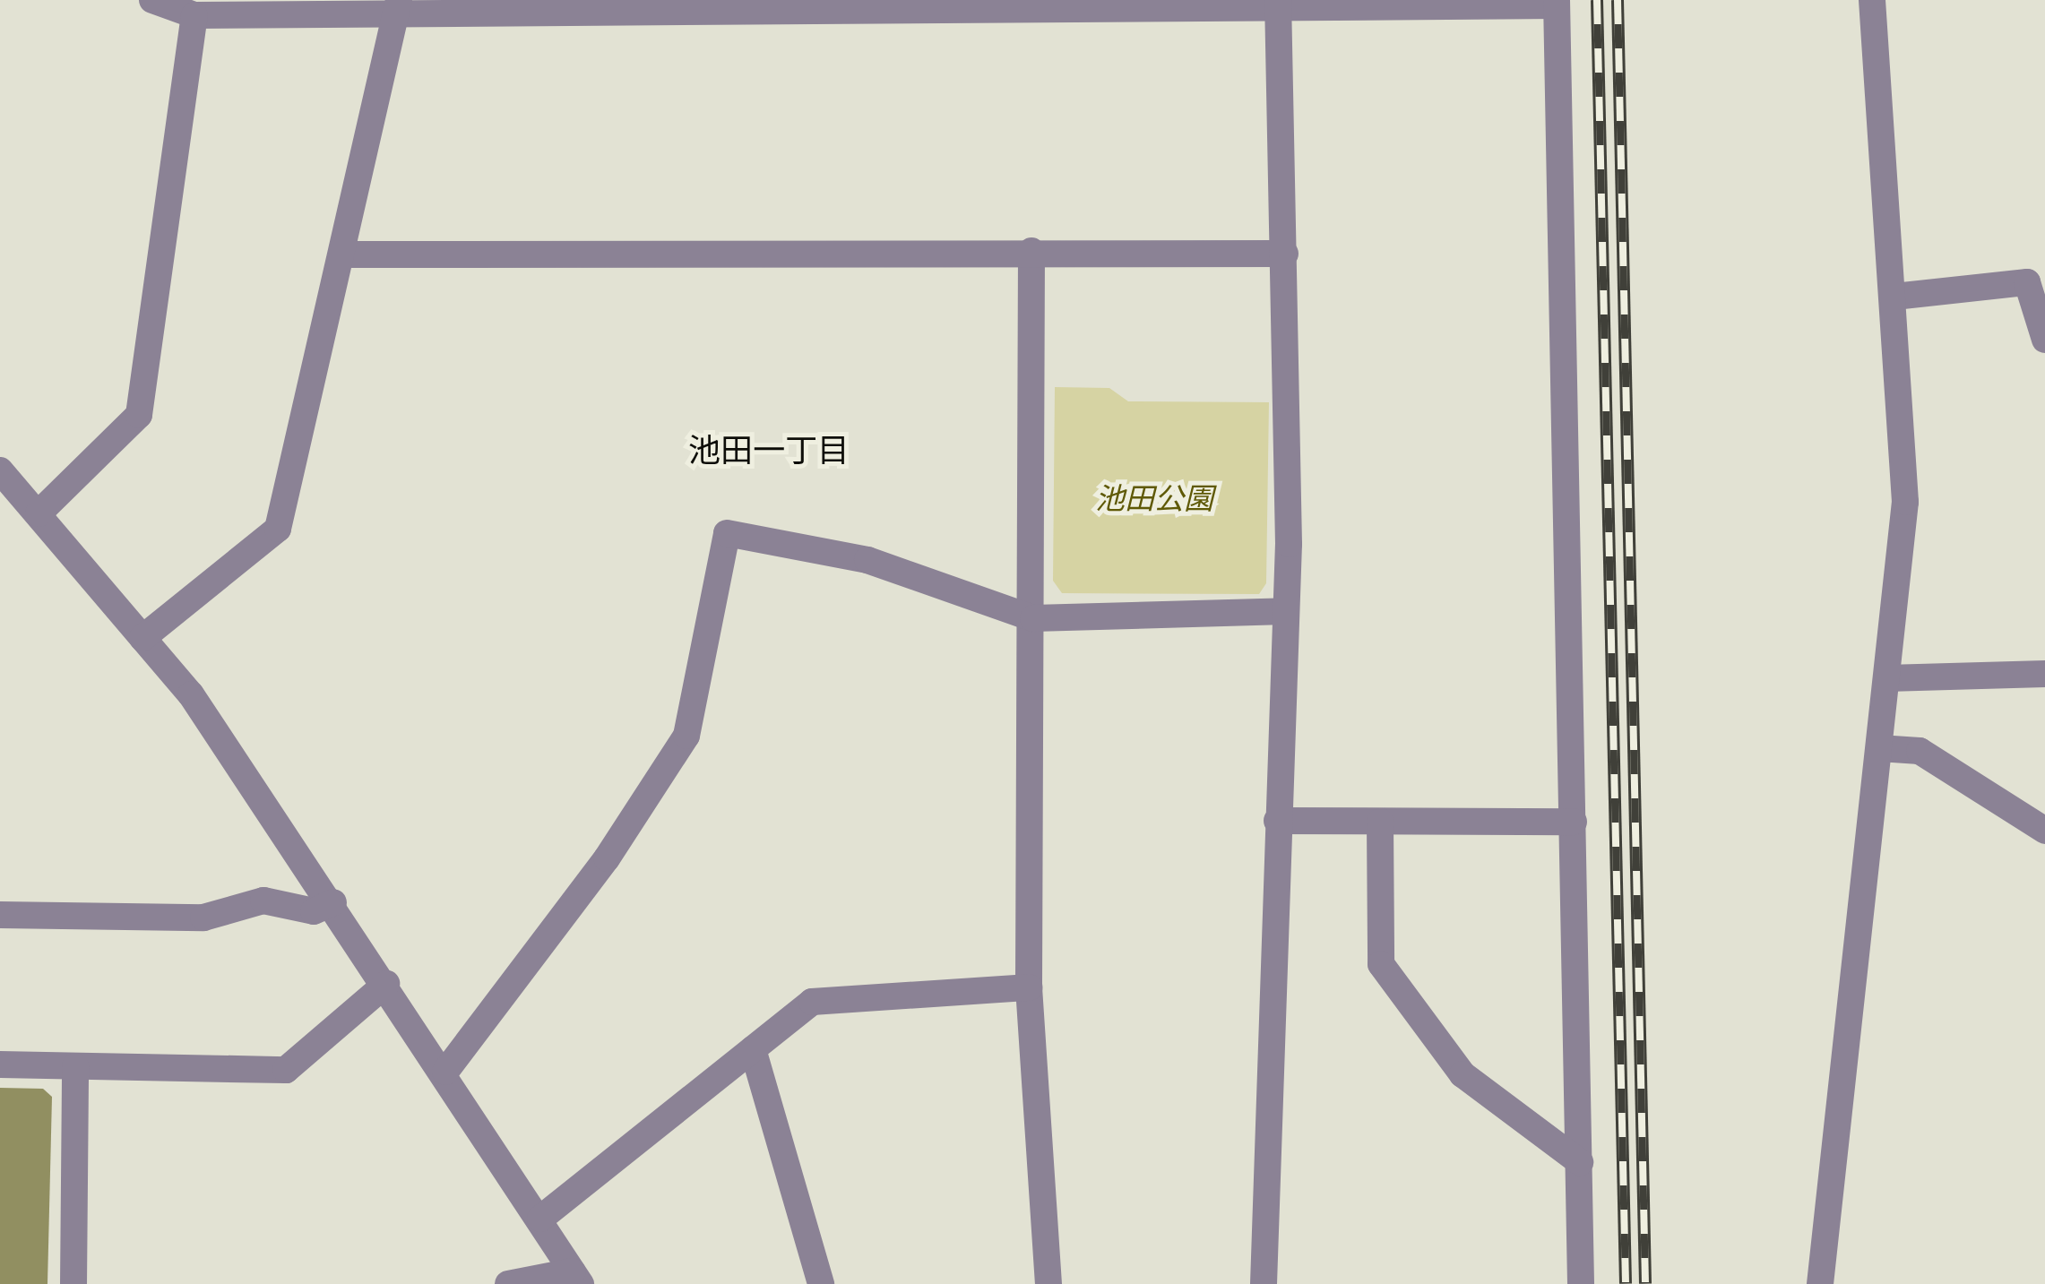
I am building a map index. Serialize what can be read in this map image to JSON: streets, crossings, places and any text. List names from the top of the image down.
{
  "districts": ["池田一丁目"],
  "parks": ["池田公園"]
}
